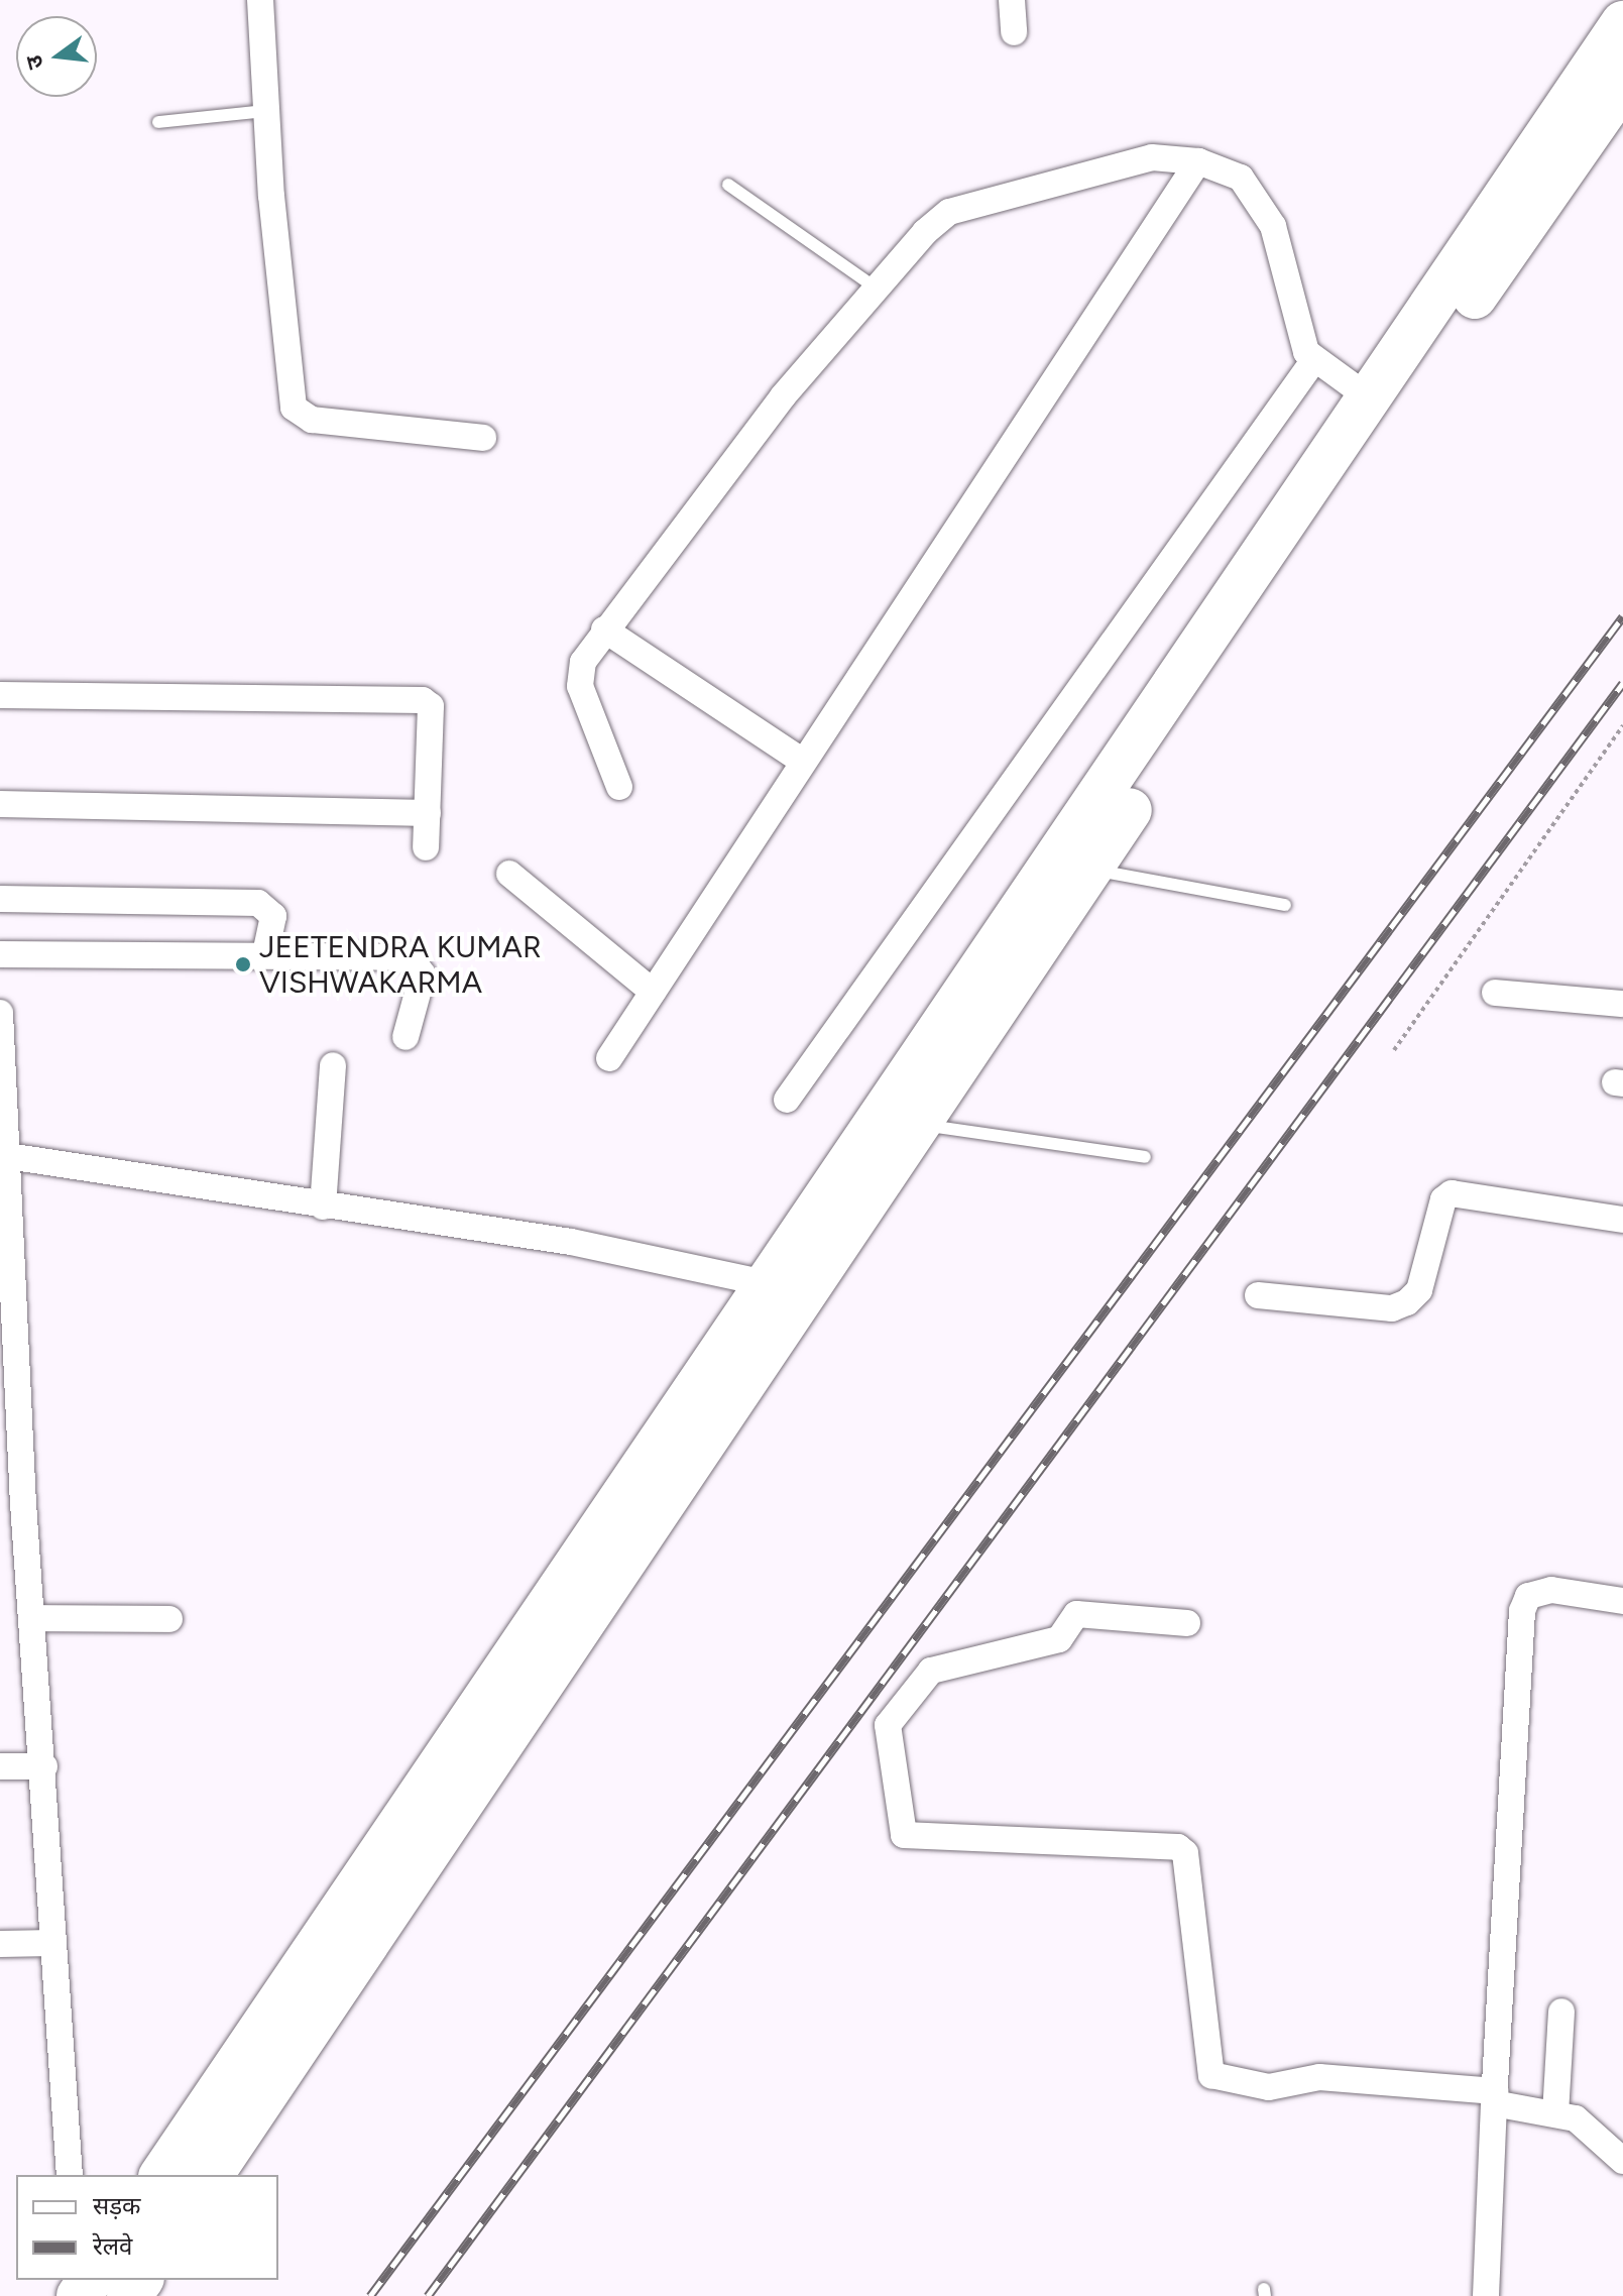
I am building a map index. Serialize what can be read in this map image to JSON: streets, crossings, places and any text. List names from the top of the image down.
{
  "places": ["JEETENDRA KUMAR VISHWAKARMA"],
  "legend": ["सड़क", "रेलवे"],
  "north": "left"
}
